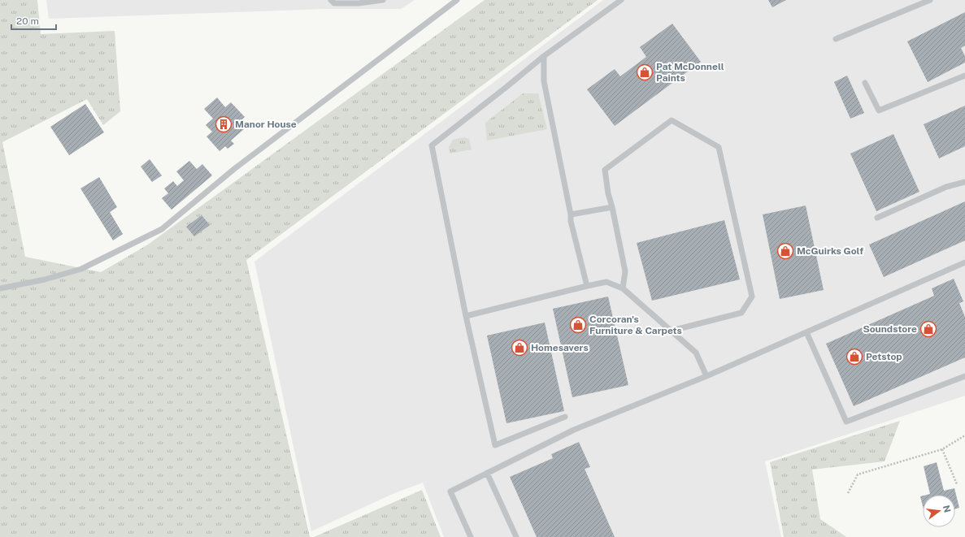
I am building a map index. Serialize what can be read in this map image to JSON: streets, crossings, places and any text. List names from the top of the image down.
{
  "places": {
    "shop": [
      "Pat McDonnell Paints",
      "McGuirks Golf",
      "Corcoran's Furniture & Carpets",
      "Soundstore",
      "Homesavers",
      "Petstop"
    ],
    "building": ["Manor House"]
  },
  "scale_bar": "20 m",
  "north": "right"
}
